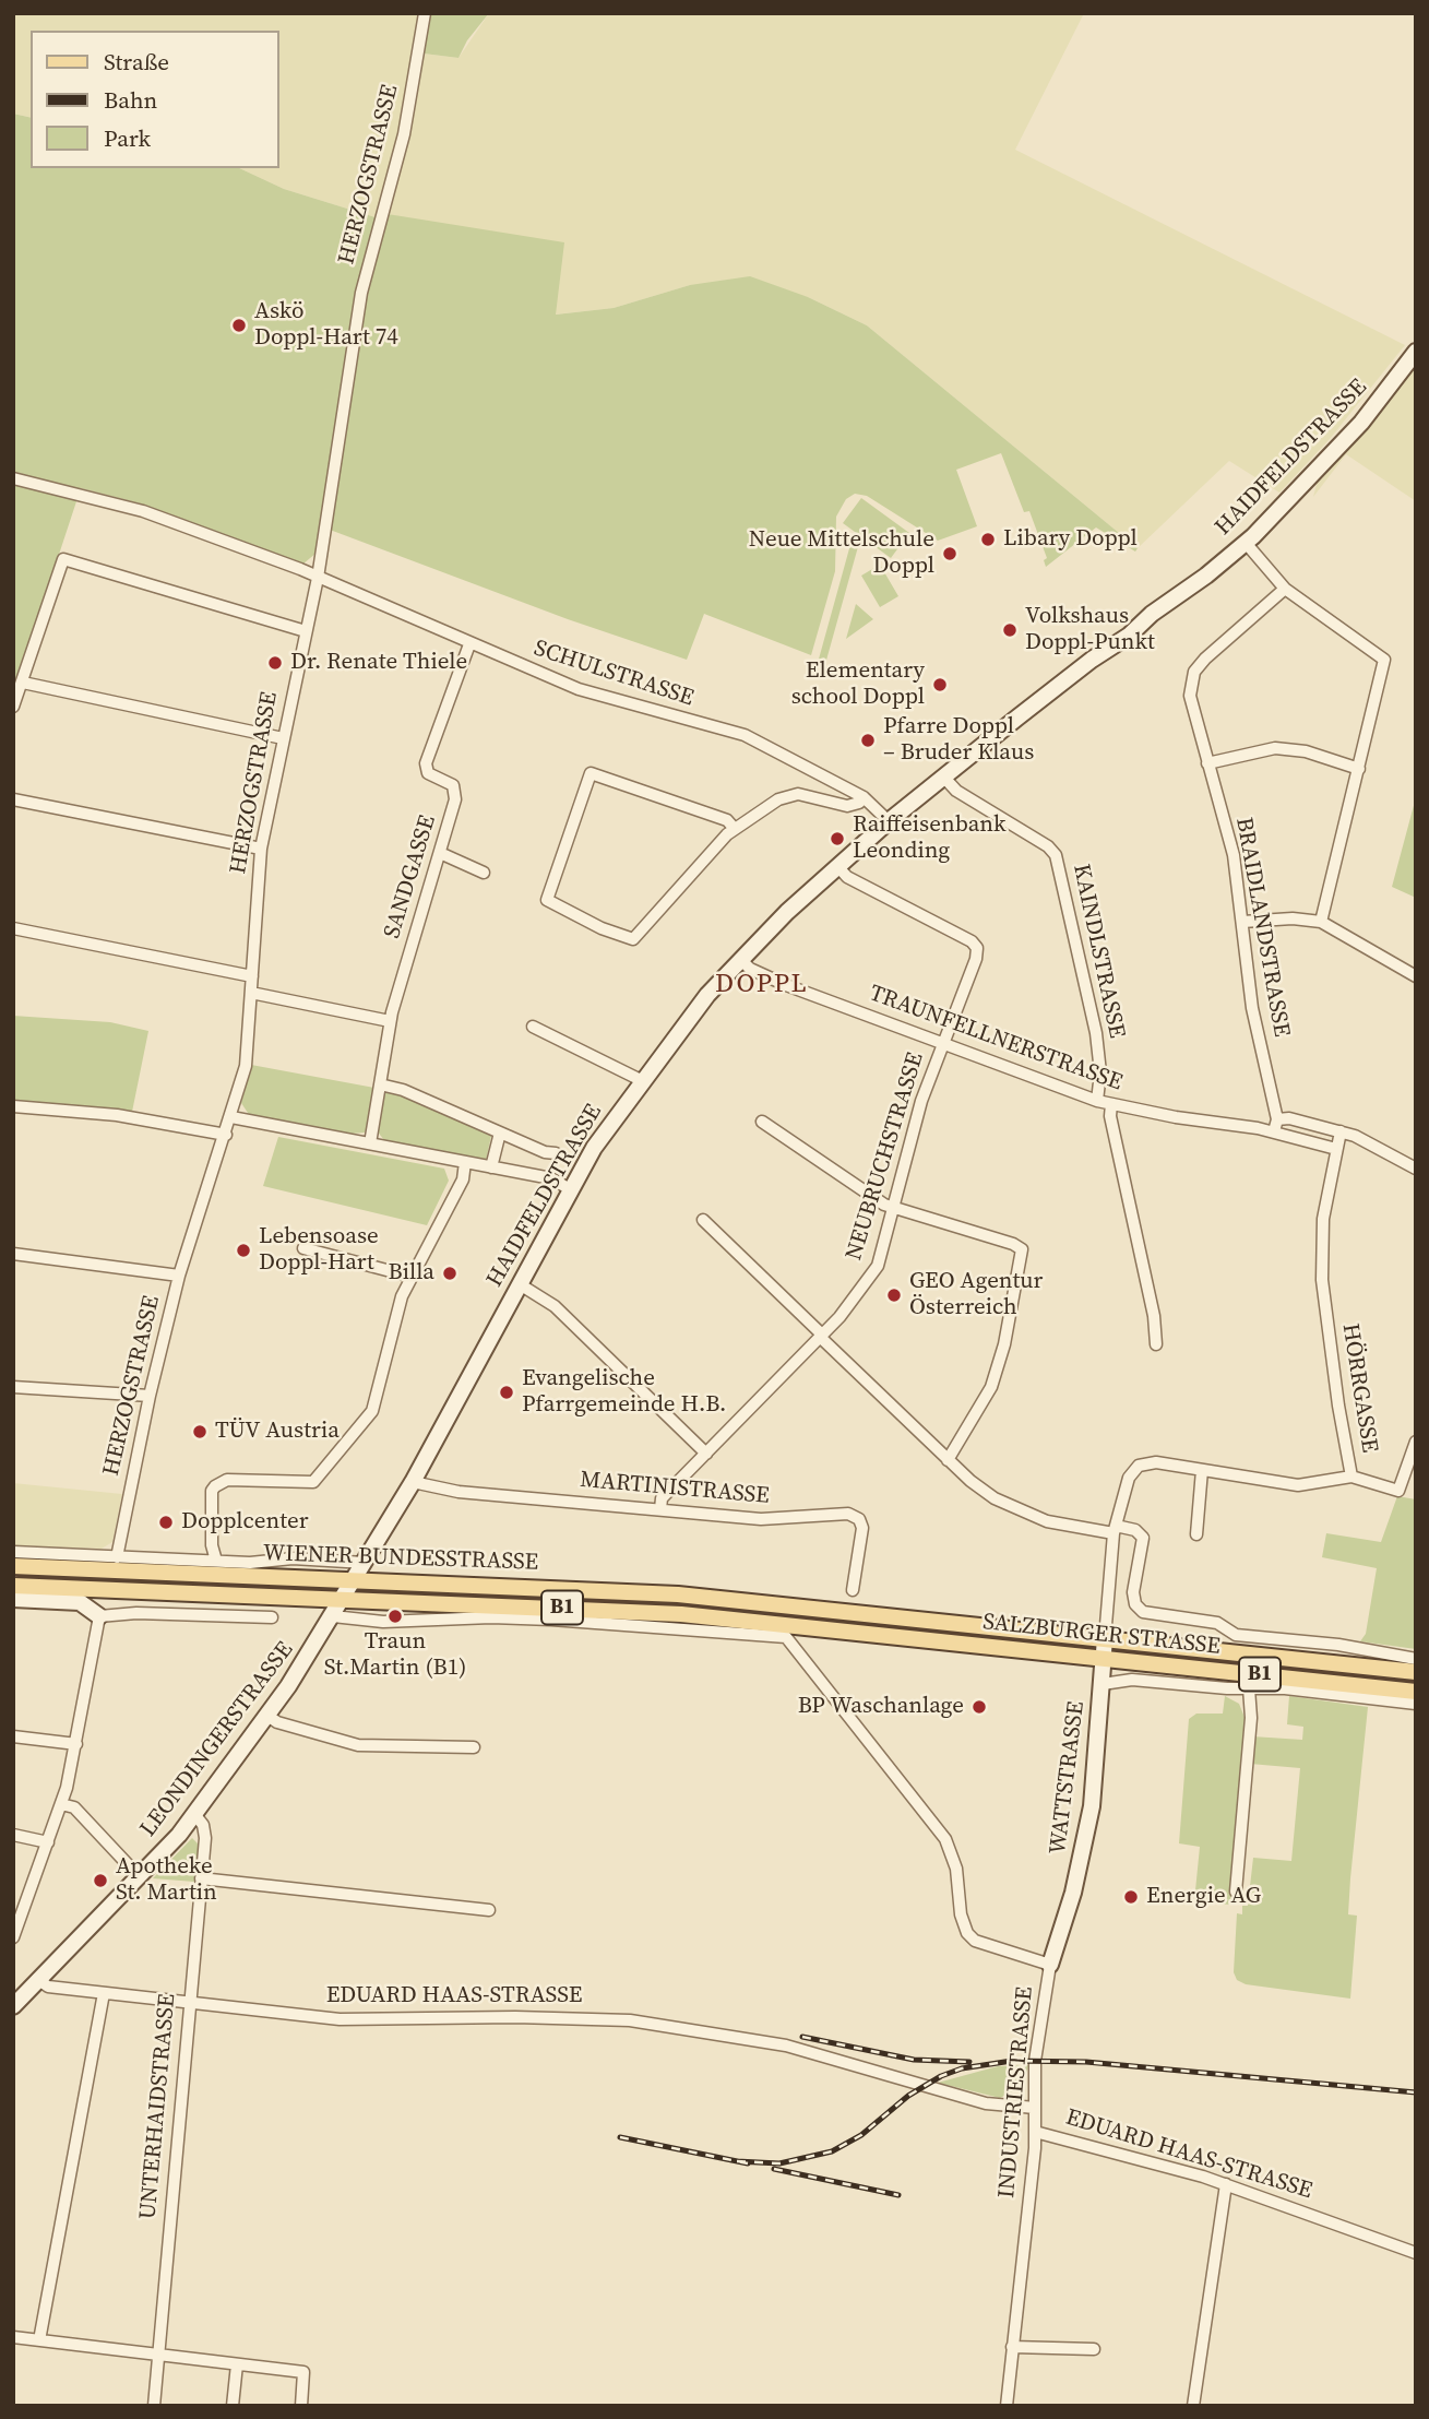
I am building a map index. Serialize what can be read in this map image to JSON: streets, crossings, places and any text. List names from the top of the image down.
{
  "streets": {
    "main road": ["WIENER BUNDESSTRASSE", "B1", "SALZBURGER STRASSE"],
    "street": [
      "HERZOGSTRASSE",
      "HAIDFELDSTRASSE",
      "SCHULSTRASSE",
      "SANDGASSE",
      "BRAIDLANDSTRASSE",
      "KAINDLSTRASSE",
      "TRAUNFELLNERSTRASSE",
      "NEUBRUCHSTRASSE",
      "HÖRRGASSE",
      "MARTINISTRASSE",
      "LEONDINGERSTRASSE",
      "WATTSTRASSE",
      "EDUARD HAAS-STRASSE",
      "INDUSTRIESTRASSE",
      "UNTERHAIDSTRASSE"
    ]
  },
  "crossings": [
    ["HERZOGSTRASSE", "SCHULSTRASSE"],
    ["HERZOGSTRASSE", "WIENER BUNDESSTRASSE"],
    ["HAIDFELDSTRASSE", "SCHULSTRASSE"],
    ["HAIDFELDSTRASSE", "KAINDLSTRASSE"],
    ["HAIDFELDSTRASSE", "TRAUNFELLNERSTRASSE"],
    ["HAIDFELDSTRASSE", "NEUBRUCHSTRASSE"],
    ["HAIDFELDSTRASSE", "MARTINISTRASSE"],
    ["HAIDFELDSTRASSE", "WIENER BUNDESSTRASSE"],
    ["HAIDFELDSTRASSE", "LEONDINGERSTRASSE"],
    ["SCHULSTRASSE", "SANDGASSE"],
    ["BRAIDLANDSTRASSE", "TRAUNFELLNERSTRASSE"],
    ["KAINDLSTRASSE", "TRAUNFELLNERSTRASSE"],
    ["TRAUNFELLNERSTRASSE", "NEUBRUCHSTRASSE"],
    ["TRAUNFELLNERSTRASSE", "HÖRRGASSE"],
    ["NEUBRUCHSTRASSE", "MARTINISTRASSE"],
    ["HÖRRGASSE", "SALZBURGER STRASSE"],
    ["WIENER BUNDESSTRASSE", "SALZBURGER STRASSE"],
    ["WIENER BUNDESSTRASSE", "LEONDINGERSTRASSE"],
    ["WIENER BUNDESSTRASSE", "INDUSTRIESTRASSE"],
    ["SALZBURGER STRASSE", "WATTSTRASSE"],
    ["SALZBURGER STRASSE", "INDUSTRIESTRASSE"],
    ["LEONDINGERSTRASSE", "EDUARD HAAS-STRASSE"],
    ["LEONDINGERSTRASSE", "UNTERHAIDSTRASSE"],
    ["WATTSTRASSE", "INDUSTRIESTRASSE"],
    ["EDUARD HAAS-STRASSE", "INDUSTRIESTRASSE"],
    ["EDUARD HAAS-STRASSE", "UNTERHAIDSTRASSE"]
  ],
  "districts": ["DOPPL"],
  "places": [
    "Askö Doppl-Hart 74",
    "Libary Doppl",
    "Neue Mittelschule Doppl",
    "Volkshaus Doppl-Punkt",
    "Dr. Renate Thiele",
    "Elementary school Doppl",
    "Pfarre Doppl – Bruder Klaus",
    "Raiffeisenbank Leonding",
    "Lebensoase Doppl-Hart",
    "Billa",
    "GEO Agentur Österreich",
    "Evangelische Pfarrgemeinde H.B.",
    "TÜV Austria",
    "Dopplcenter",
    "Traun St.Martin (B1)",
    "BP Waschanlage",
    "Apotheke St. Martin",
    "Energie AG"
  ],
  "legend": ["Straße", "Bahn", "Park"]
}
